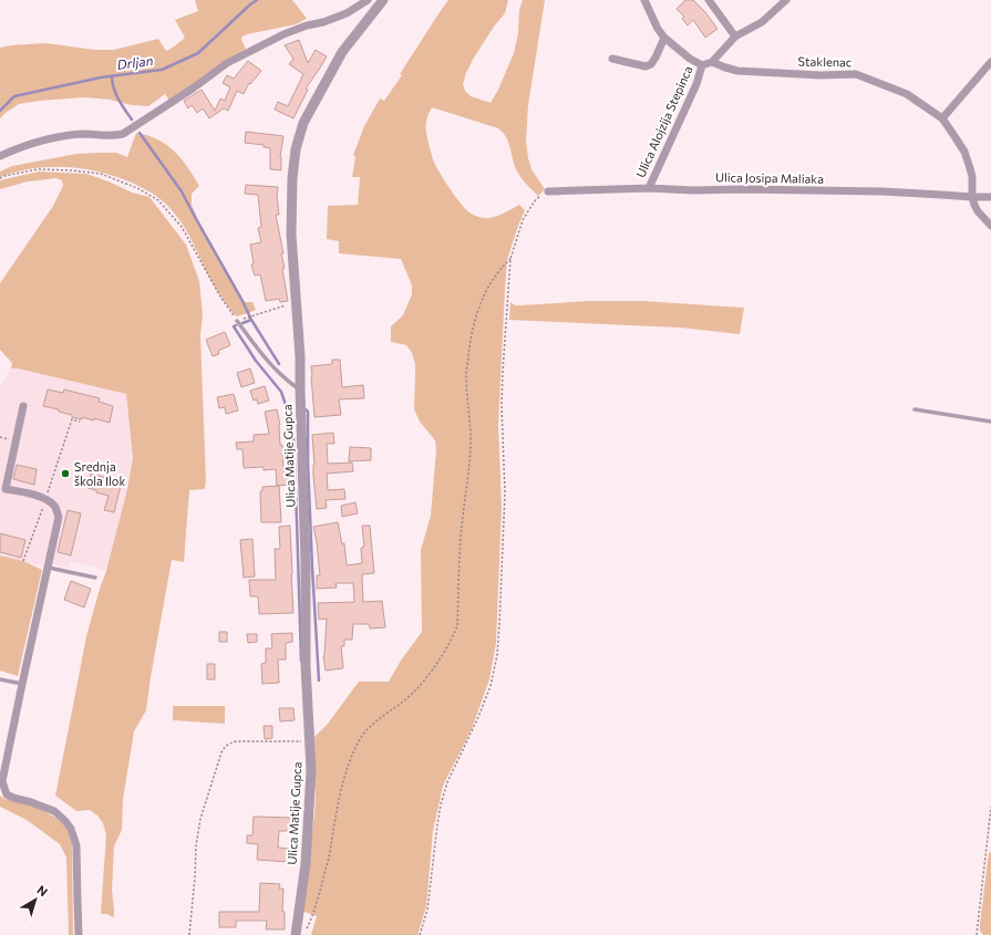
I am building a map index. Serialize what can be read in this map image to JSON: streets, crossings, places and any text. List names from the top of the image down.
{
  "streets": {
    "street": [
      "Staklenac",
      "Ulica Alojzija Stepinca",
      "Ulica Josipa Maliaka",
      "Ulica Matije Gupca"
    ]
  },
  "crossings": [
    ["Staklenac", "Ulica Alojzija Stepinca"],
    ["Staklenac", "Ulica Josipa Maliaka"],
    ["Ulica Alojzija Stepinca", "Ulica Josipa Maliaka"]
  ],
  "water": ["Drljan"],
  "places": ["Srednja škola Ilok"],
  "north": "top right"
}
